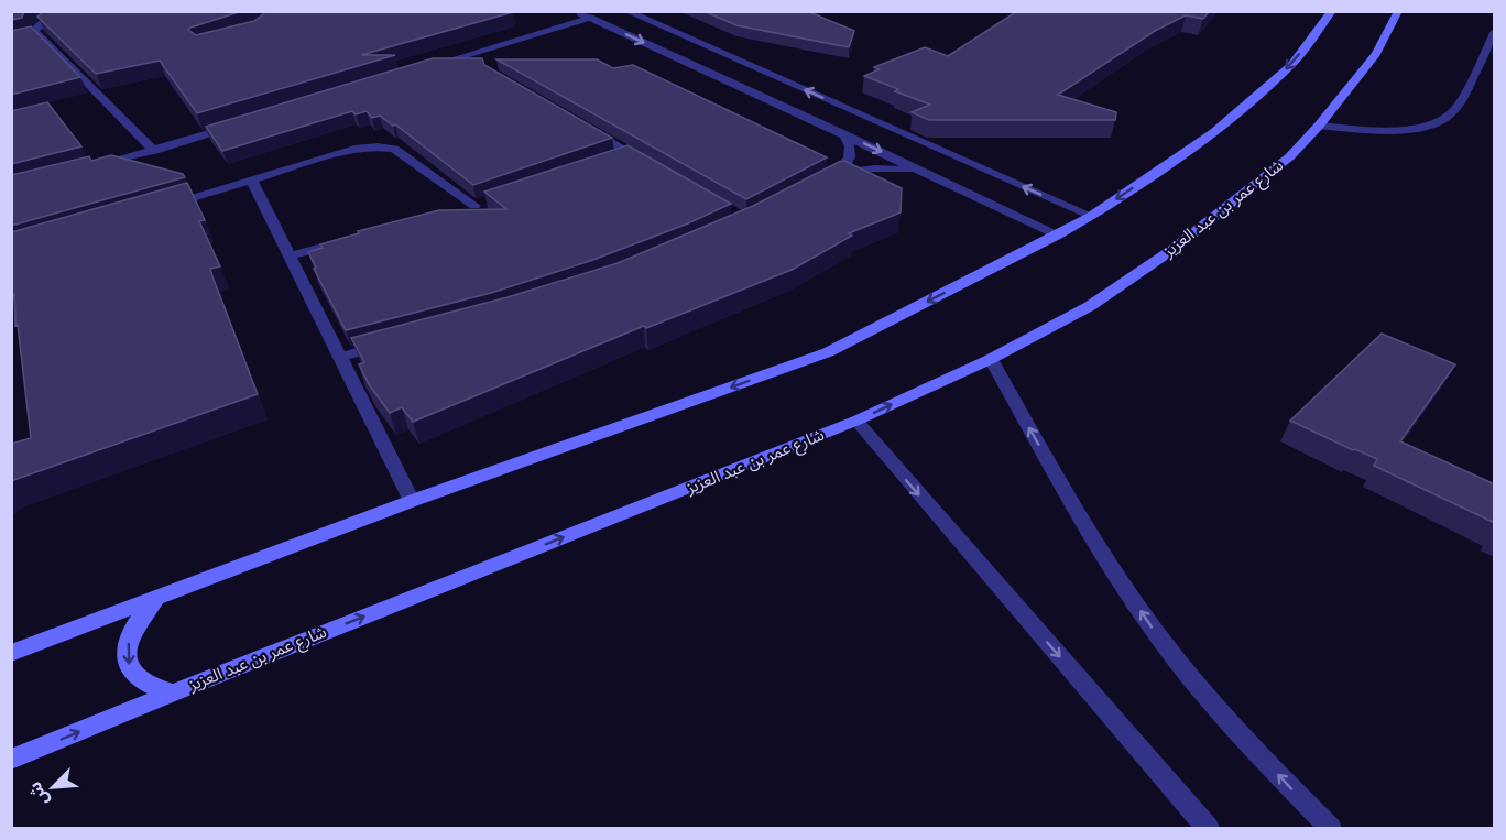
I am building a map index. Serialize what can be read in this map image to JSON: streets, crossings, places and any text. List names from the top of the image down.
{
  "streets": {
    "street": ["شارع عمر بن عبد العزيز"]
  },
  "north": "bottom left"
}
